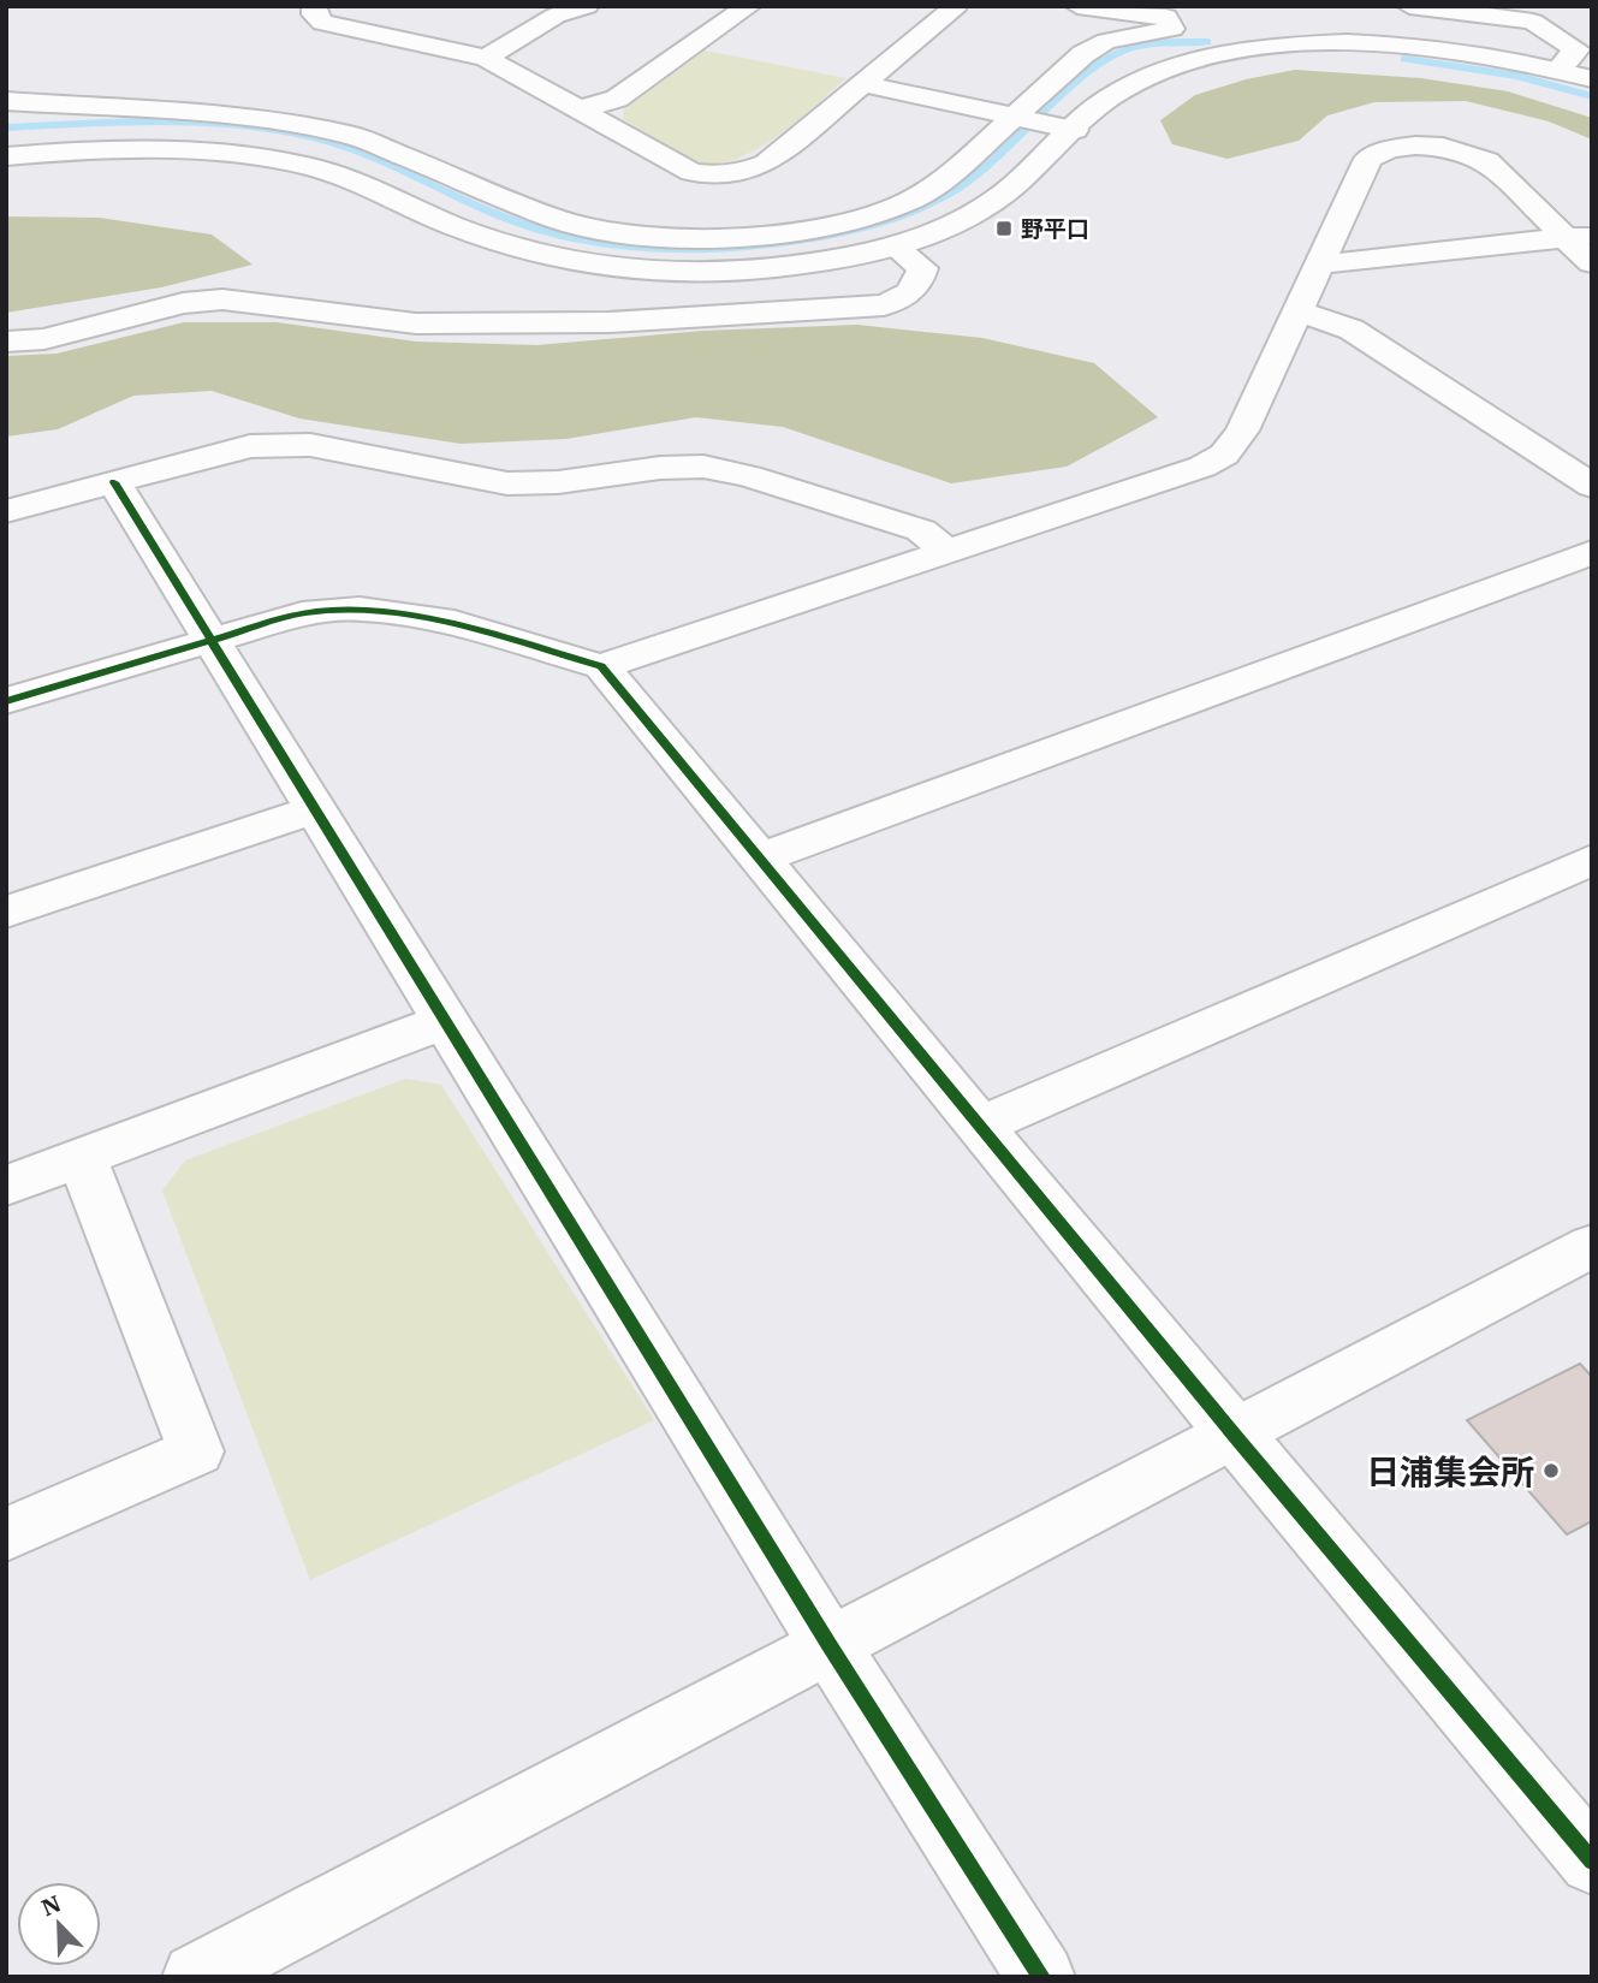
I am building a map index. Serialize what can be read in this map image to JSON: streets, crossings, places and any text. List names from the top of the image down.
{
  "places": {
    "transit": ["野平口"],
    "other": ["日浦集会所"]
  },
  "north": "top left"
}
